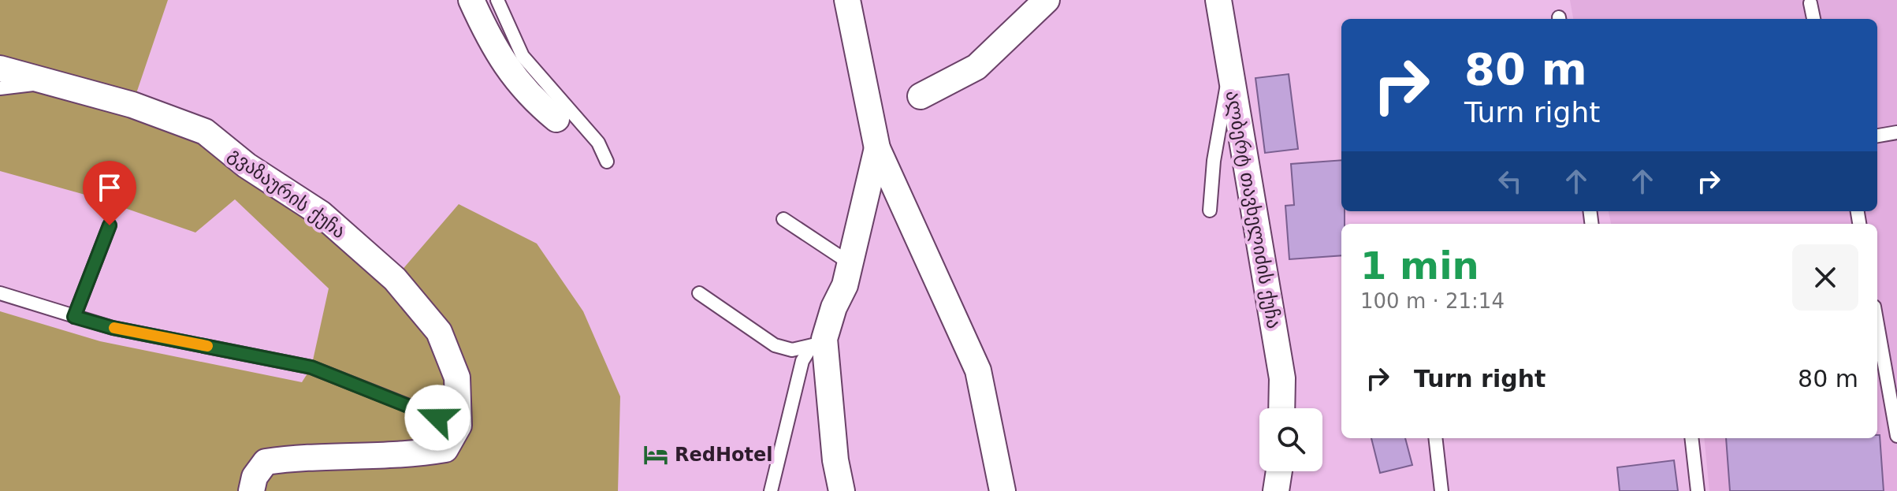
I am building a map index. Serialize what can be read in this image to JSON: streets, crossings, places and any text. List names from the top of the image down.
{
  "streets": {
    "street": ["გვაზაურის ქუჩა", "ალბერტ თავხელიძის ქუჩა"]
  },
  "places": {
    "hotel": ["RedHotel"]
  },
  "page": {
    "turn": ["80 m", "Turn right"],
    "heading": ["1 min", "100 m · 21:14"],
    "list": [
      {
        "name": "Turn right",
        "value": "80 m"
      }
    ]
  }
}
